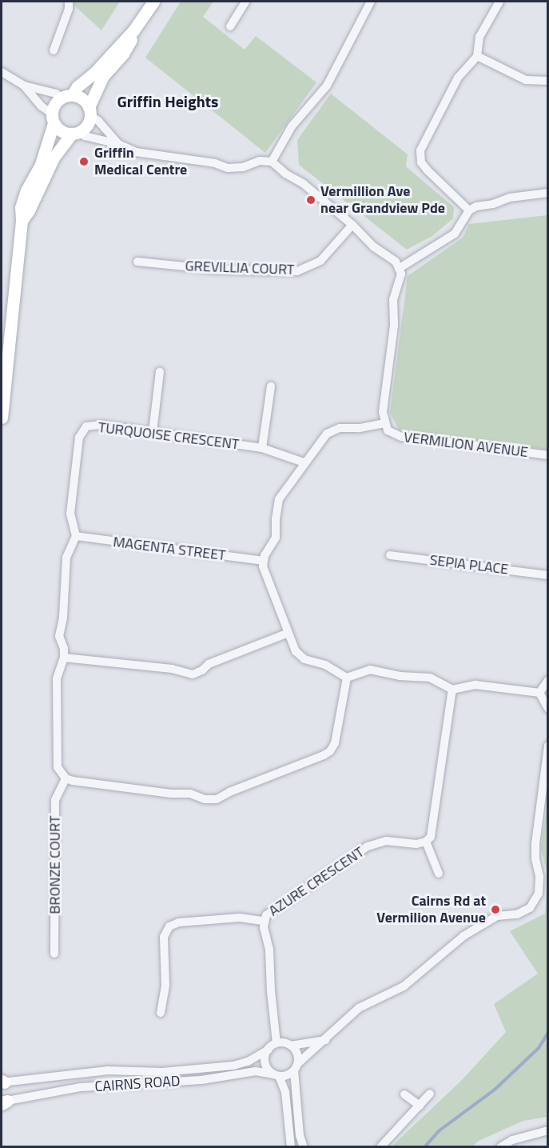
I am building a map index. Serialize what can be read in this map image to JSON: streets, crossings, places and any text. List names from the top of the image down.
{
  "streets": {
    "street": [
      "GREVILLIA COURT",
      "TURQUOISE CRESCENT",
      "VERMILION AVENUE",
      "MAGENTA STREET",
      "SEPIA PLACE",
      "BRONZE COURT",
      "AZURE CRESCENT",
      "CAIRNS ROAD"
    ]
  },
  "crossings": [
    ["TURQUOISE CRESCENT", "MAGENTA STREET"],
    ["AZURE CRESCENT", "CAIRNS ROAD"]
  ],
  "districts": ["Griffin Heights"],
  "places": ["Griffin Medical Centre", "Vermillion Ave near Grandview Pde", "Cairns Rd at Vermilion Avenue"]
}
